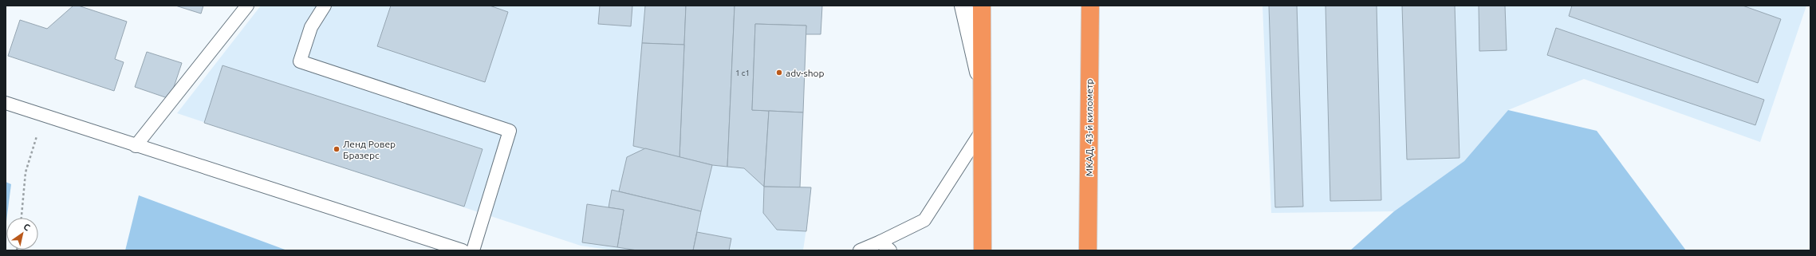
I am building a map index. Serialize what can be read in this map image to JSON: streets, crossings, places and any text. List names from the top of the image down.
{
  "streets": {
    "highway": ["МКАД, 43-й километр"]
  },
  "places": ["adv-shop", "Ленд Ровер Бразерс"],
  "house_numbers": ["1 с1"],
  "north": "top right"
}
